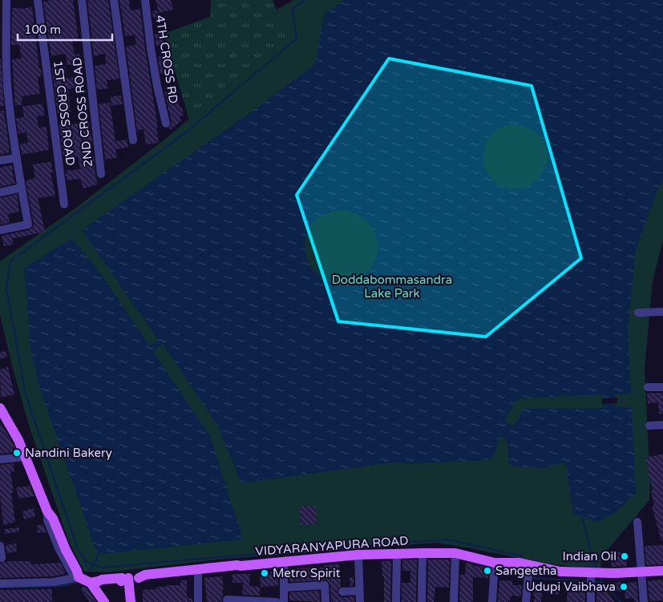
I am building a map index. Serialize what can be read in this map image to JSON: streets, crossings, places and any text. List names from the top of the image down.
{
  "streets": {
    "main road": ["VIDYARANYAPURA ROAD"],
    "street": ["4TH CROSS RD", "2ND CROSS ROAD", "1ST CROSS ROAD"]
  },
  "parks": ["Doddabommasandra Lake Park"],
  "places": [
    "Nandini Bakery",
    "Indian Oil",
    "Sangeetha",
    "Metro Spirit",
    "Udupi Vaibhava"
  ],
  "scale_bar": "100 m"
}
